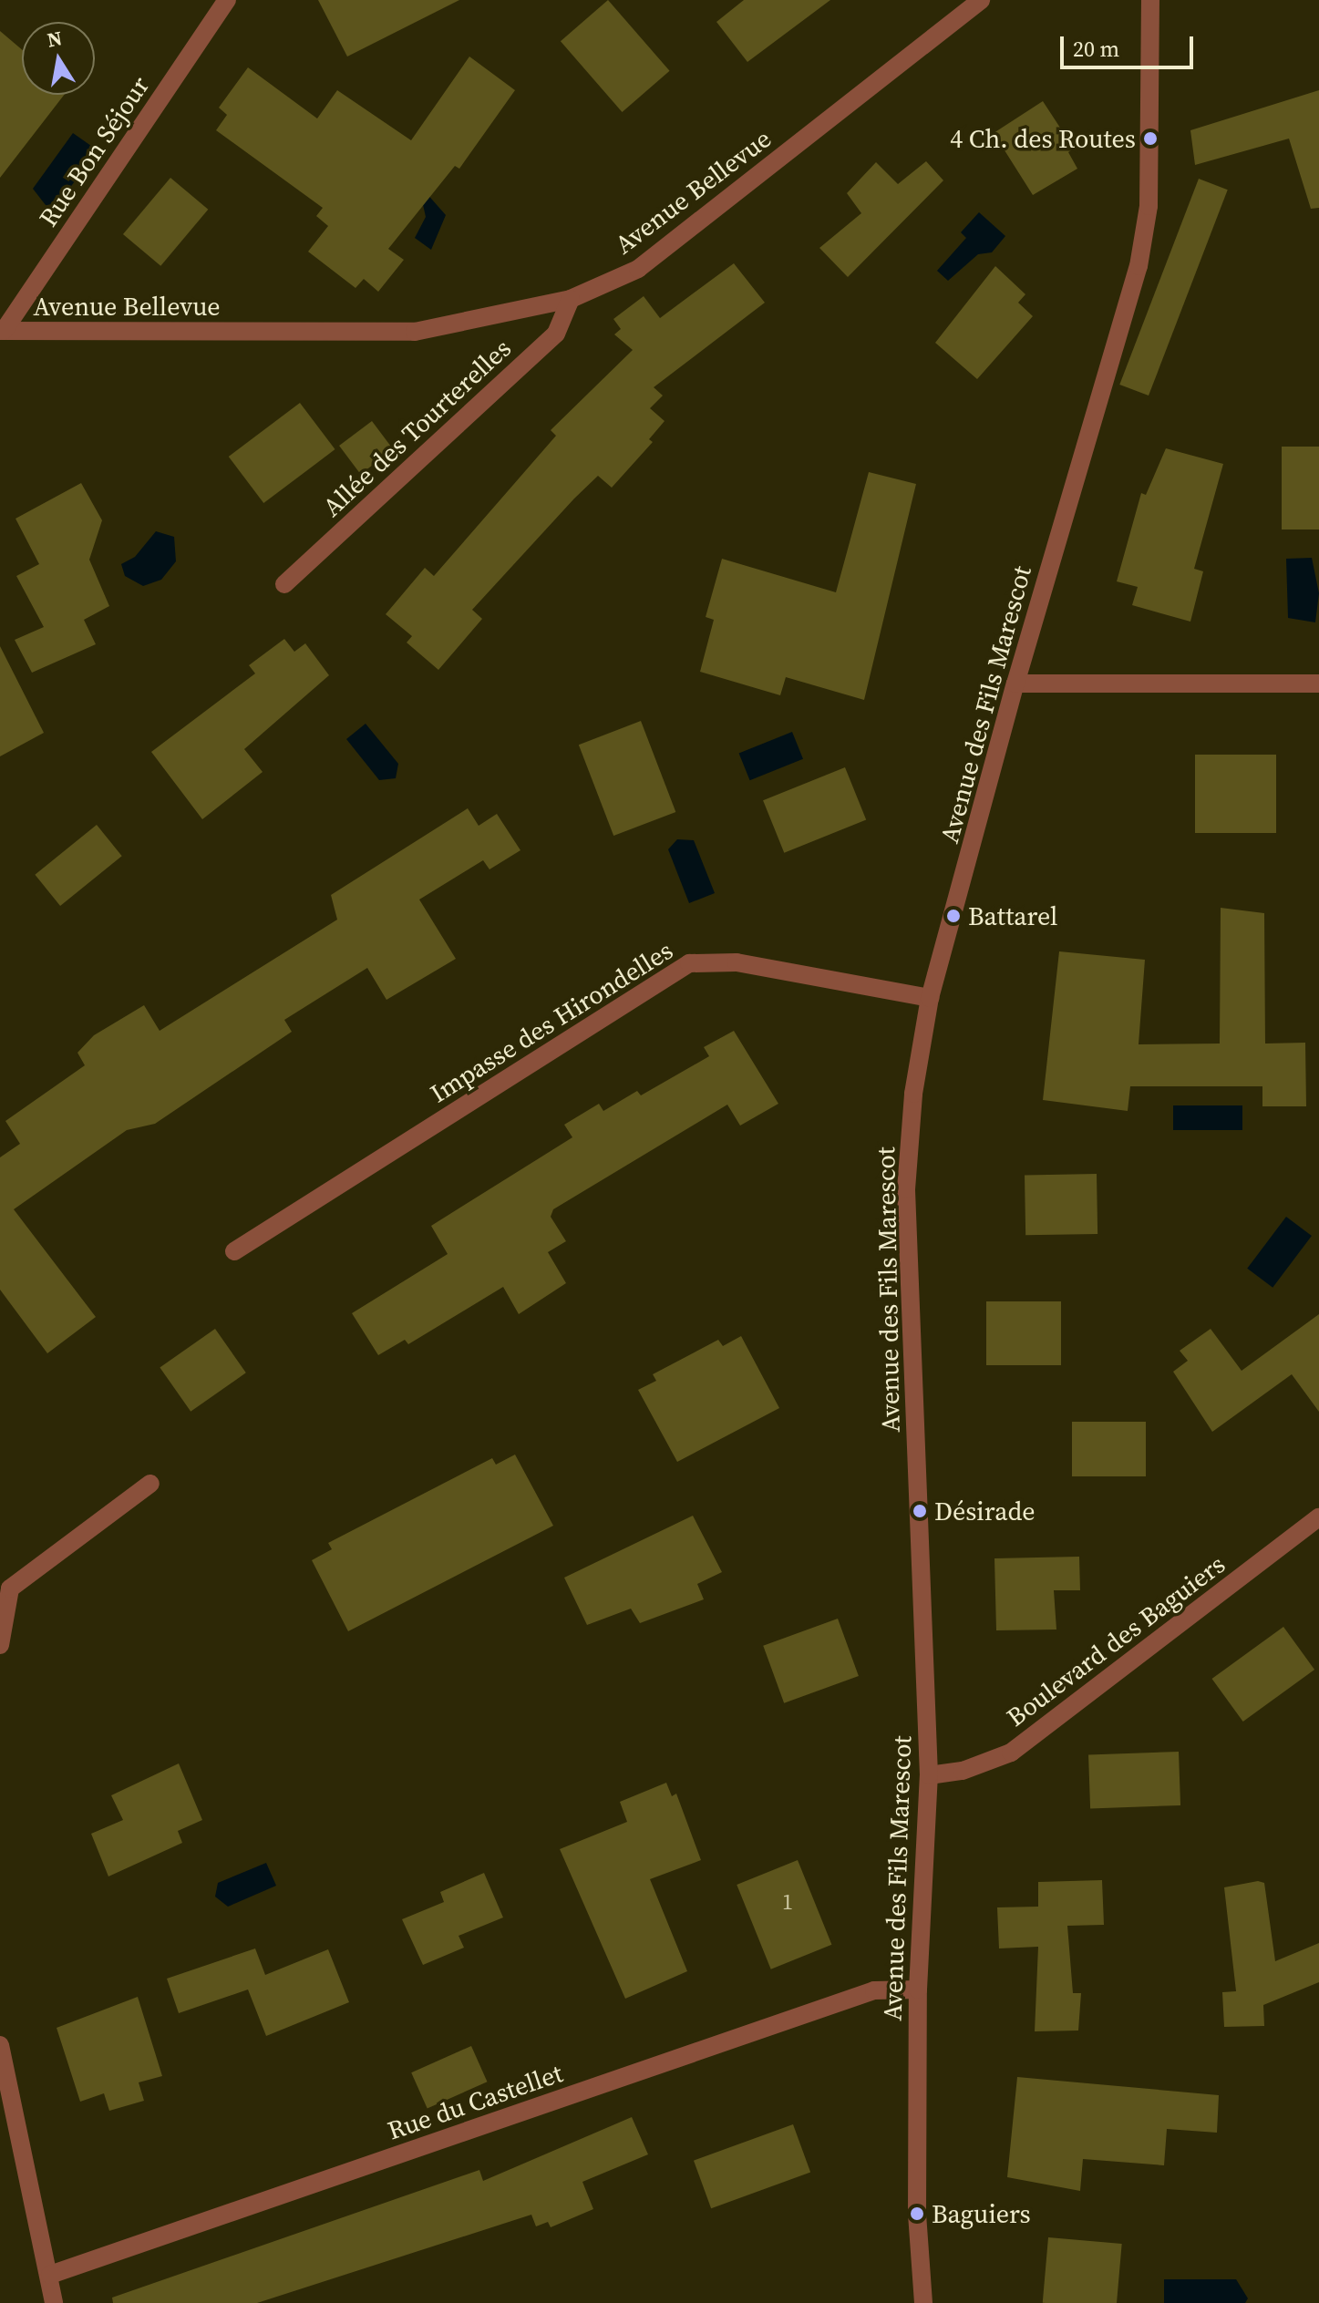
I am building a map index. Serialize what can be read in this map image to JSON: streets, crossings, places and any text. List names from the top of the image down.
{
  "streets": {
    "street": [
      "Rue Bon Séjour",
      "Avenue Bellevue",
      "Allée des Tourterelles",
      "Avenue des Fils Marescot",
      "Impasse des Hirondelles",
      "Boulevard des Baguiers",
      "Rue du Castellet"
    ]
  },
  "crossings": [
    ["Rue Bon Séjour", "Avenue Bellevue"],
    ["Avenue Bellevue", "Allée des Tourterelles"],
    ["Avenue des Fils Marescot", "Impasse des Hirondelles"],
    ["Avenue des Fils Marescot", "Boulevard des Baguiers"],
    ["Avenue des Fils Marescot", "Rue du Castellet"]
  ],
  "places": [
    "4 Ch. des Routes",
    "Battarel",
    "Désirade",
    "Baguiers"
  ],
  "house_numbers": ["1"],
  "scale_bar": "20 m",
  "north": "top"
}
